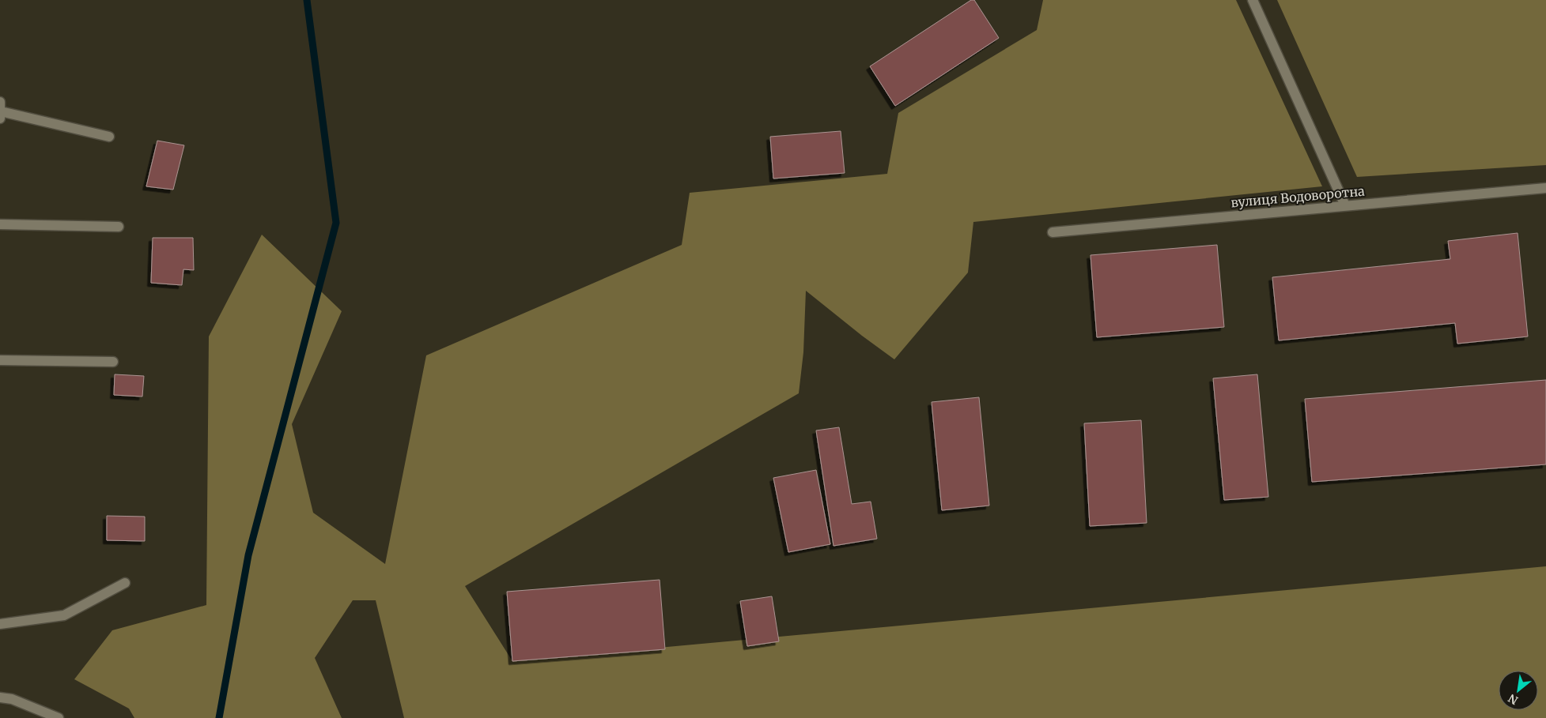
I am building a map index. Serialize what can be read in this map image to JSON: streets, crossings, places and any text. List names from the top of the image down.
{
  "streets": {
    "street": ["вулиця Водоворотна"]
  },
  "north": "bottom left"
}
